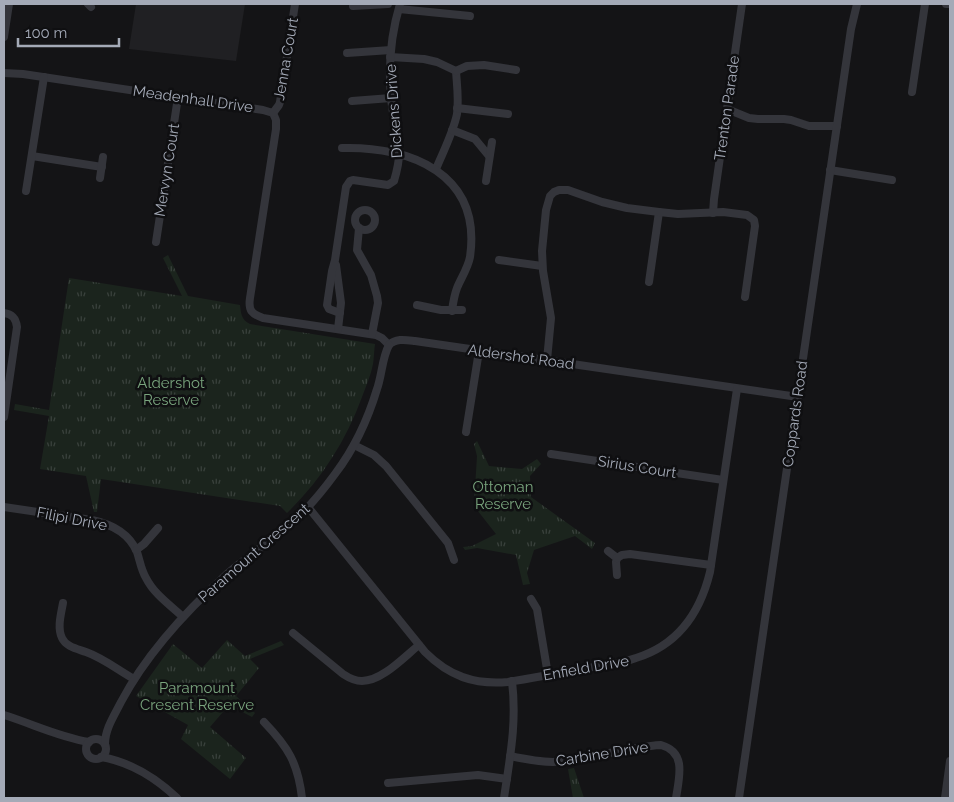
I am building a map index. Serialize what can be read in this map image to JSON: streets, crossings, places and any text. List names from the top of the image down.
{
  "streets": {
    "street": [
      "Jenna Court",
      "Meadenhall Drive",
      "Trenton Parade",
      "Dickens Drive",
      "Mervyn Court",
      "Aldershot Road",
      "Coppards Road",
      "Sirius Court",
      "Filipi Drive",
      "Paramount Crescent",
      "Enfield Drive",
      "Carbine Drive"
    ]
  },
  "crossings": [
    ["Jenna Court", "Meadenhall Drive"],
    ["Meadenhall Drive", "Dickens Drive"],
    ["Meadenhall Drive", "Mervyn Court"],
    ["Aldershot Road", "Coppards Road"],
    ["Aldershot Road", "Paramount Crescent"],
    ["Aldershot Road", "Enfield Drive"],
    ["Sirius Court", "Enfield Drive"],
    ["Filipi Drive", "Paramount Crescent"],
    ["Paramount Crescent", "Enfield Drive"]
  ],
  "parks": ["Aldershot Reserve", "Ottoman Reserve", "Paramount Cresent Reserve"],
  "scale_bar": "100 m"
}
